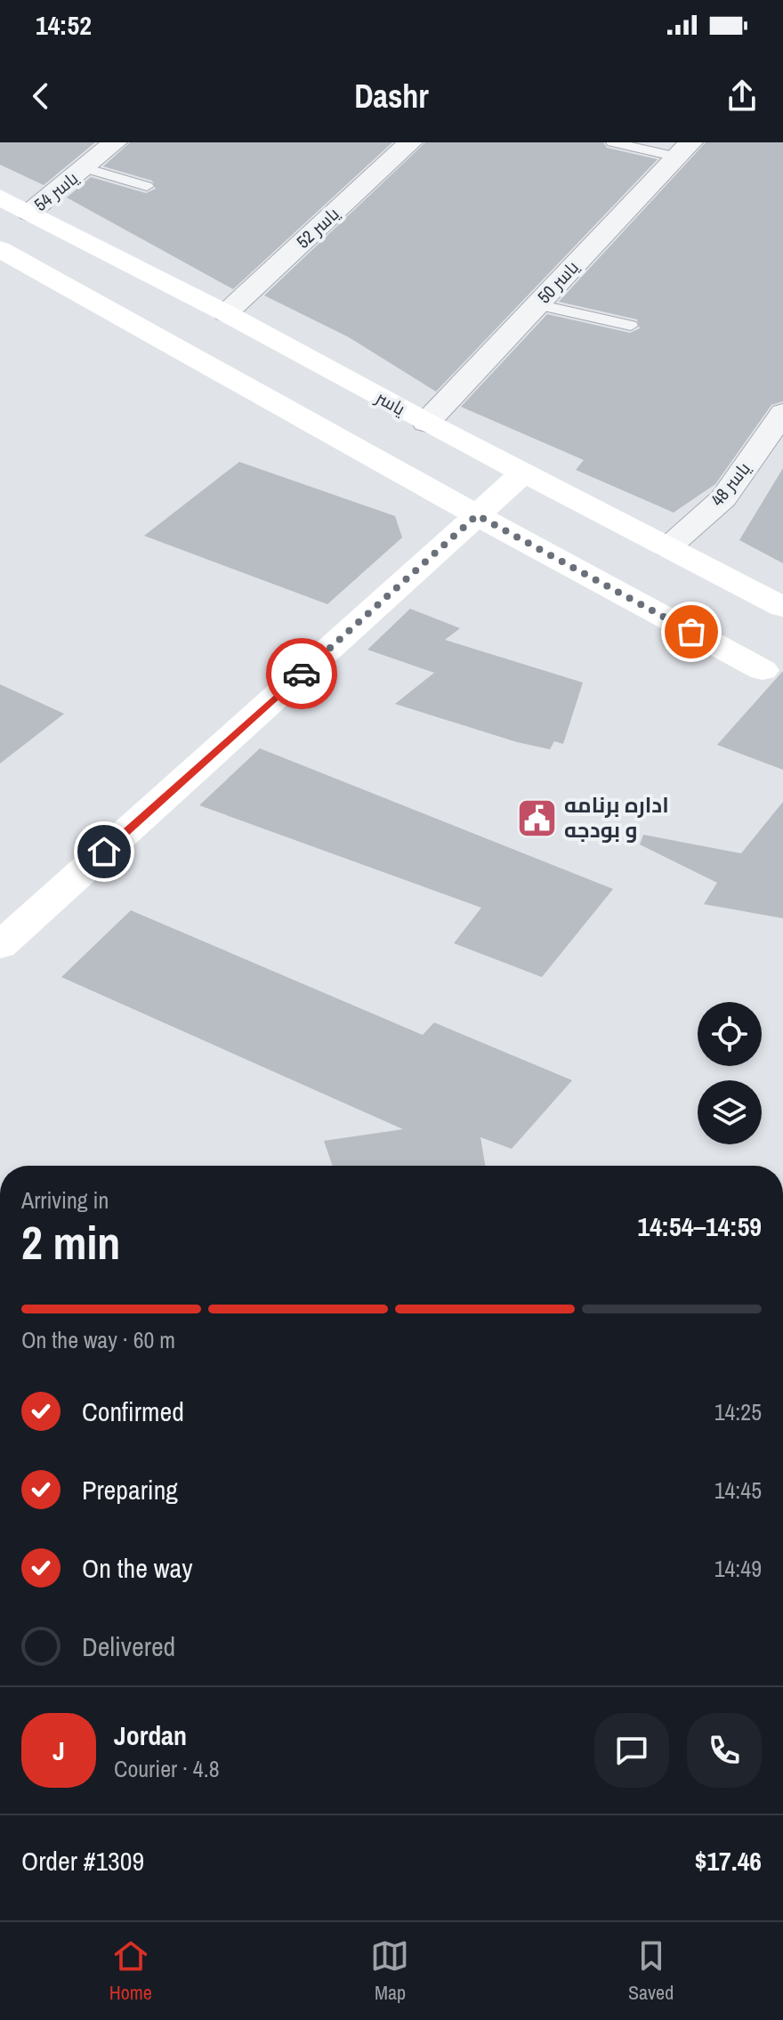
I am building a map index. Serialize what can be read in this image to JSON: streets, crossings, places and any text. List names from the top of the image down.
{
  "streets": {
    "main road": ["یاسر"],
    "street": [
      "یاسر 54",
      "یاسر 52",
      "یاسر 50",
      "یاسر 48"
    ]
  },
  "crossings": [
    ["یاسر 54", "یاسر"],
    ["یاسر 52", "یاسر"],
    ["یاسر 50", "یاسر"],
    ["یاسر", "یاسر 48"]
  ],
  "places": {
    "public building": ["اداره برنامه و بودجه"]
  },
  "page": {
    "status": "14:52",
    "header": "Dashr",
    "heading": ["2 min", "Arriving in", "14:54–14:59"],
    "panel": [
      "Jordan",
      "Courier · 4.8",
      "Order #1309",
      "$17.46"
    ],
    "bar": "On the way · 60 m",
    "list": [
      ["Confirmed", "14:25"],
      ["Preparing", "14:45"],
      ["On the way", "14:49"],
      "Delivered"
    ],
    "round": "J",
    "tabs": ["Home", "Map", "Saved"]
  }
}
